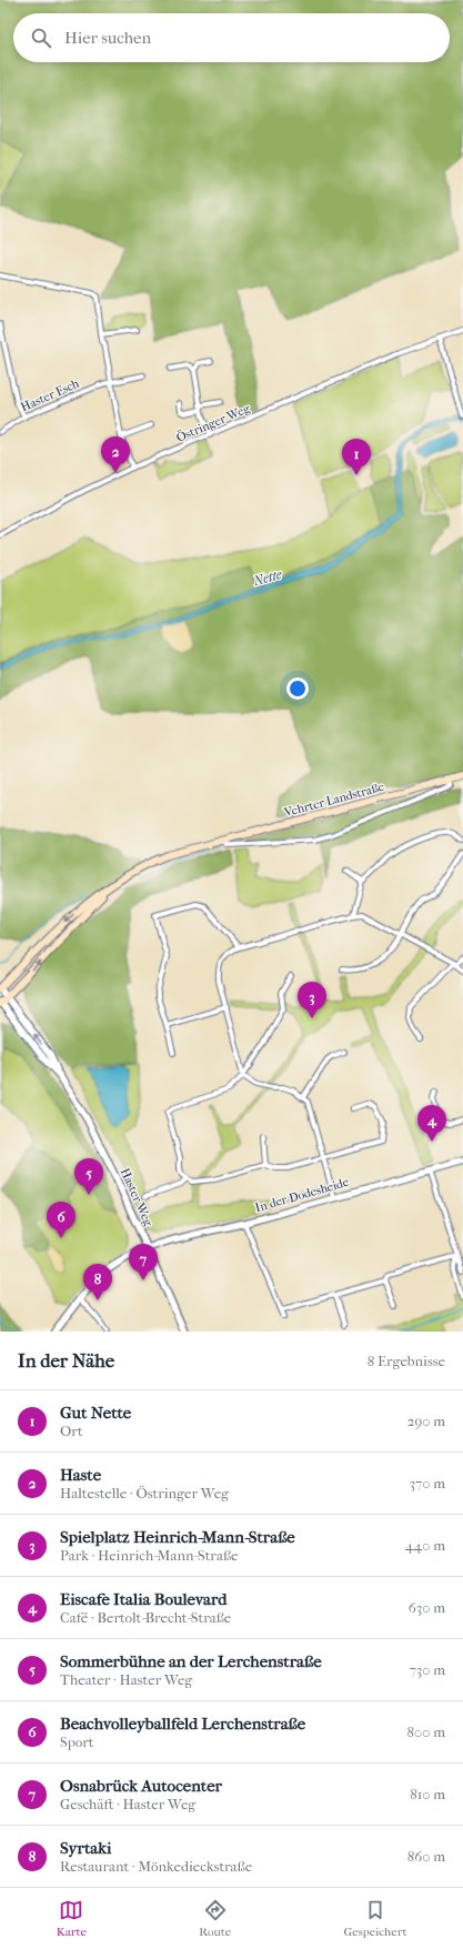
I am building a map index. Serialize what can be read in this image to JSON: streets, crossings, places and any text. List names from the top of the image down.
{
  "streets": {
    "main road": ["Vehrter Landstraße"],
    "street": [
      "Haster Esch",
      "Östringer Weg",
      "In der Dodesheide",
      "Haster Weg"
    ]
  },
  "crossings": [
    ["Vehrter Landstraße", "Haster Weg"],
    ["In der Dodesheide", "Haster Weg"]
  ],
  "water": ["Nette"],
  "page": {
    "search": "Hier suchen",
    "pins": [
      "2",
      "1",
      "3",
      "4",
      "5",
      "6",
      "7",
      "8"
    ],
    "heading": ["In der Nähe", "8 Ergebnisse"],
    "list": [
      {
        "mark": "1",
        "name": "Gut Nette",
        "note": "Ort",
        "value": "290 m"
      },
      {
        "mark": "2",
        "name": "Haste",
        "note": "Haltestelle · Östringer Weg",
        "value": "370 m"
      },
      {
        "mark": "3",
        "name": "Spielplatz Heinrich-Mann-Straße",
        "note": "Park · Heinrich-Mann-Straße",
        "value": "440 m"
      },
      {
        "mark": "4",
        "name": "Eiscafe Italia Boulevard",
        "note": "Café · Bertolt-Brecht-Straße",
        "value": "630 m"
      },
      {
        "mark": "5",
        "name": "Sommerbühne an der Lerchenstraße",
        "note": "Theater · Haster Weg",
        "value": "730 m"
      },
      {
        "mark": "6",
        "name": "Beachvolleyballfeld Lerchenstraße",
        "note": "Sport",
        "value": "800 m"
      },
      {
        "mark": "7",
        "name": "Osnabrück Autocenter",
        "note": "Geschäft · Haster Weg",
        "value": "810 m"
      },
      {
        "mark": "8",
        "name": "Syrtaki",
        "note": "Restaurant · Mönkedieckstraße",
        "value": "860 m"
      }
    ],
    "nav": ["Karte", "Route", "Gespeichert"]
  }
}
